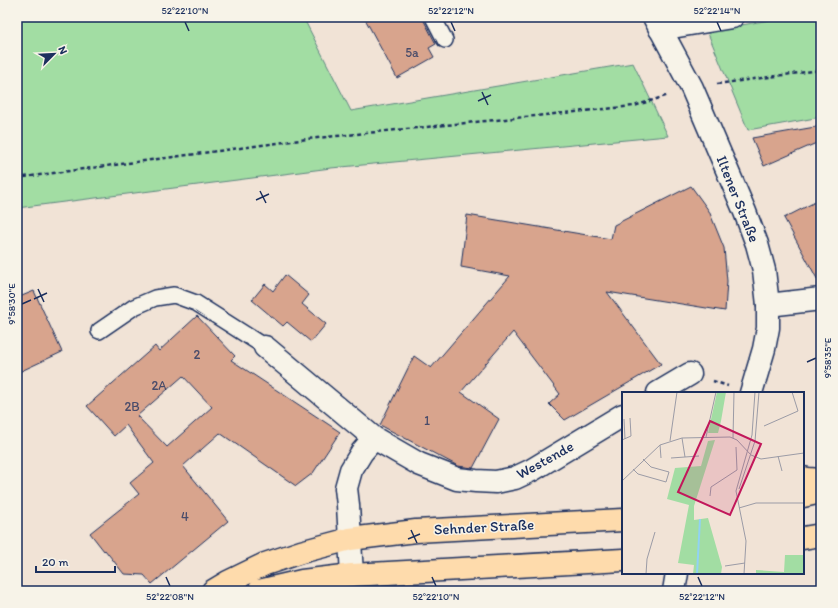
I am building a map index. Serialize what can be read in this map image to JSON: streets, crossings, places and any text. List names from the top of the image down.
{
  "streets": {
    "main road": ["Sehnder Straße"],
    "street": ["Iltener Straße", "Westende"]
  },
  "house_numbers": [
    "5a",
    "2",
    "2A",
    "2B",
    "1",
    "4"
  ],
  "scale_bar": "20 m",
  "north": "top right",
  "coordinates": [
    "52°22'10\"N",
    "52°22'12\"N",
    "52°22'14\"N",
    "9°58'30\"E",
    "9°58'35\"E",
    "52°22'08\"N"
  ]
}
